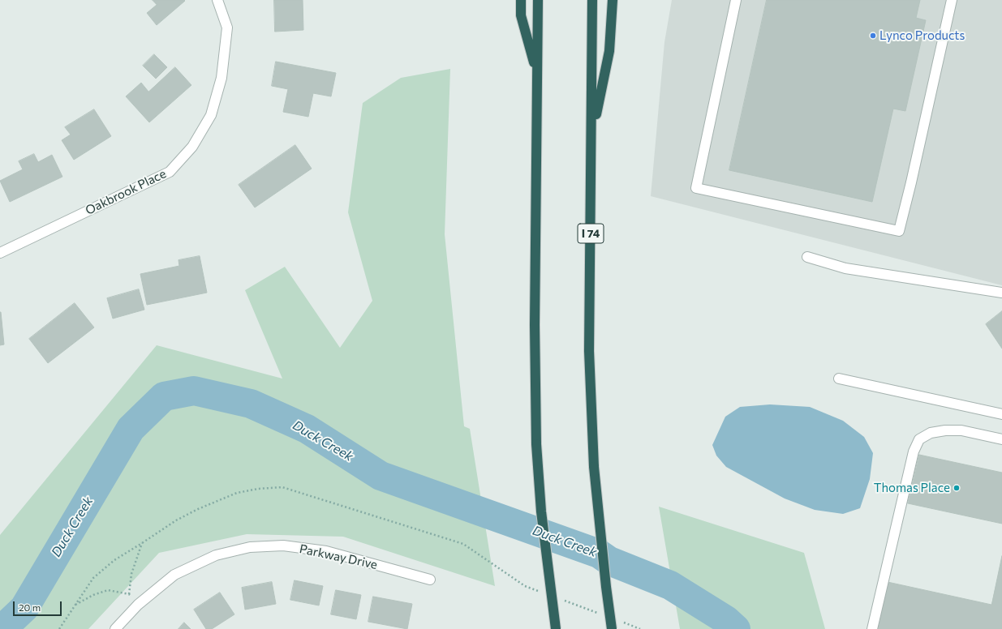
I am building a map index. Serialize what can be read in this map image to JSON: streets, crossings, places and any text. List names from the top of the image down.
{
  "streets": {
    "highway": ["I 74"],
    "street": ["Oakbrook Place", "Parkway Drive"]
  },
  "water": ["Duck Creek"],
  "places": ["Lynco Products", "Thomas Place"],
  "scale_bar": "20 m"
}
